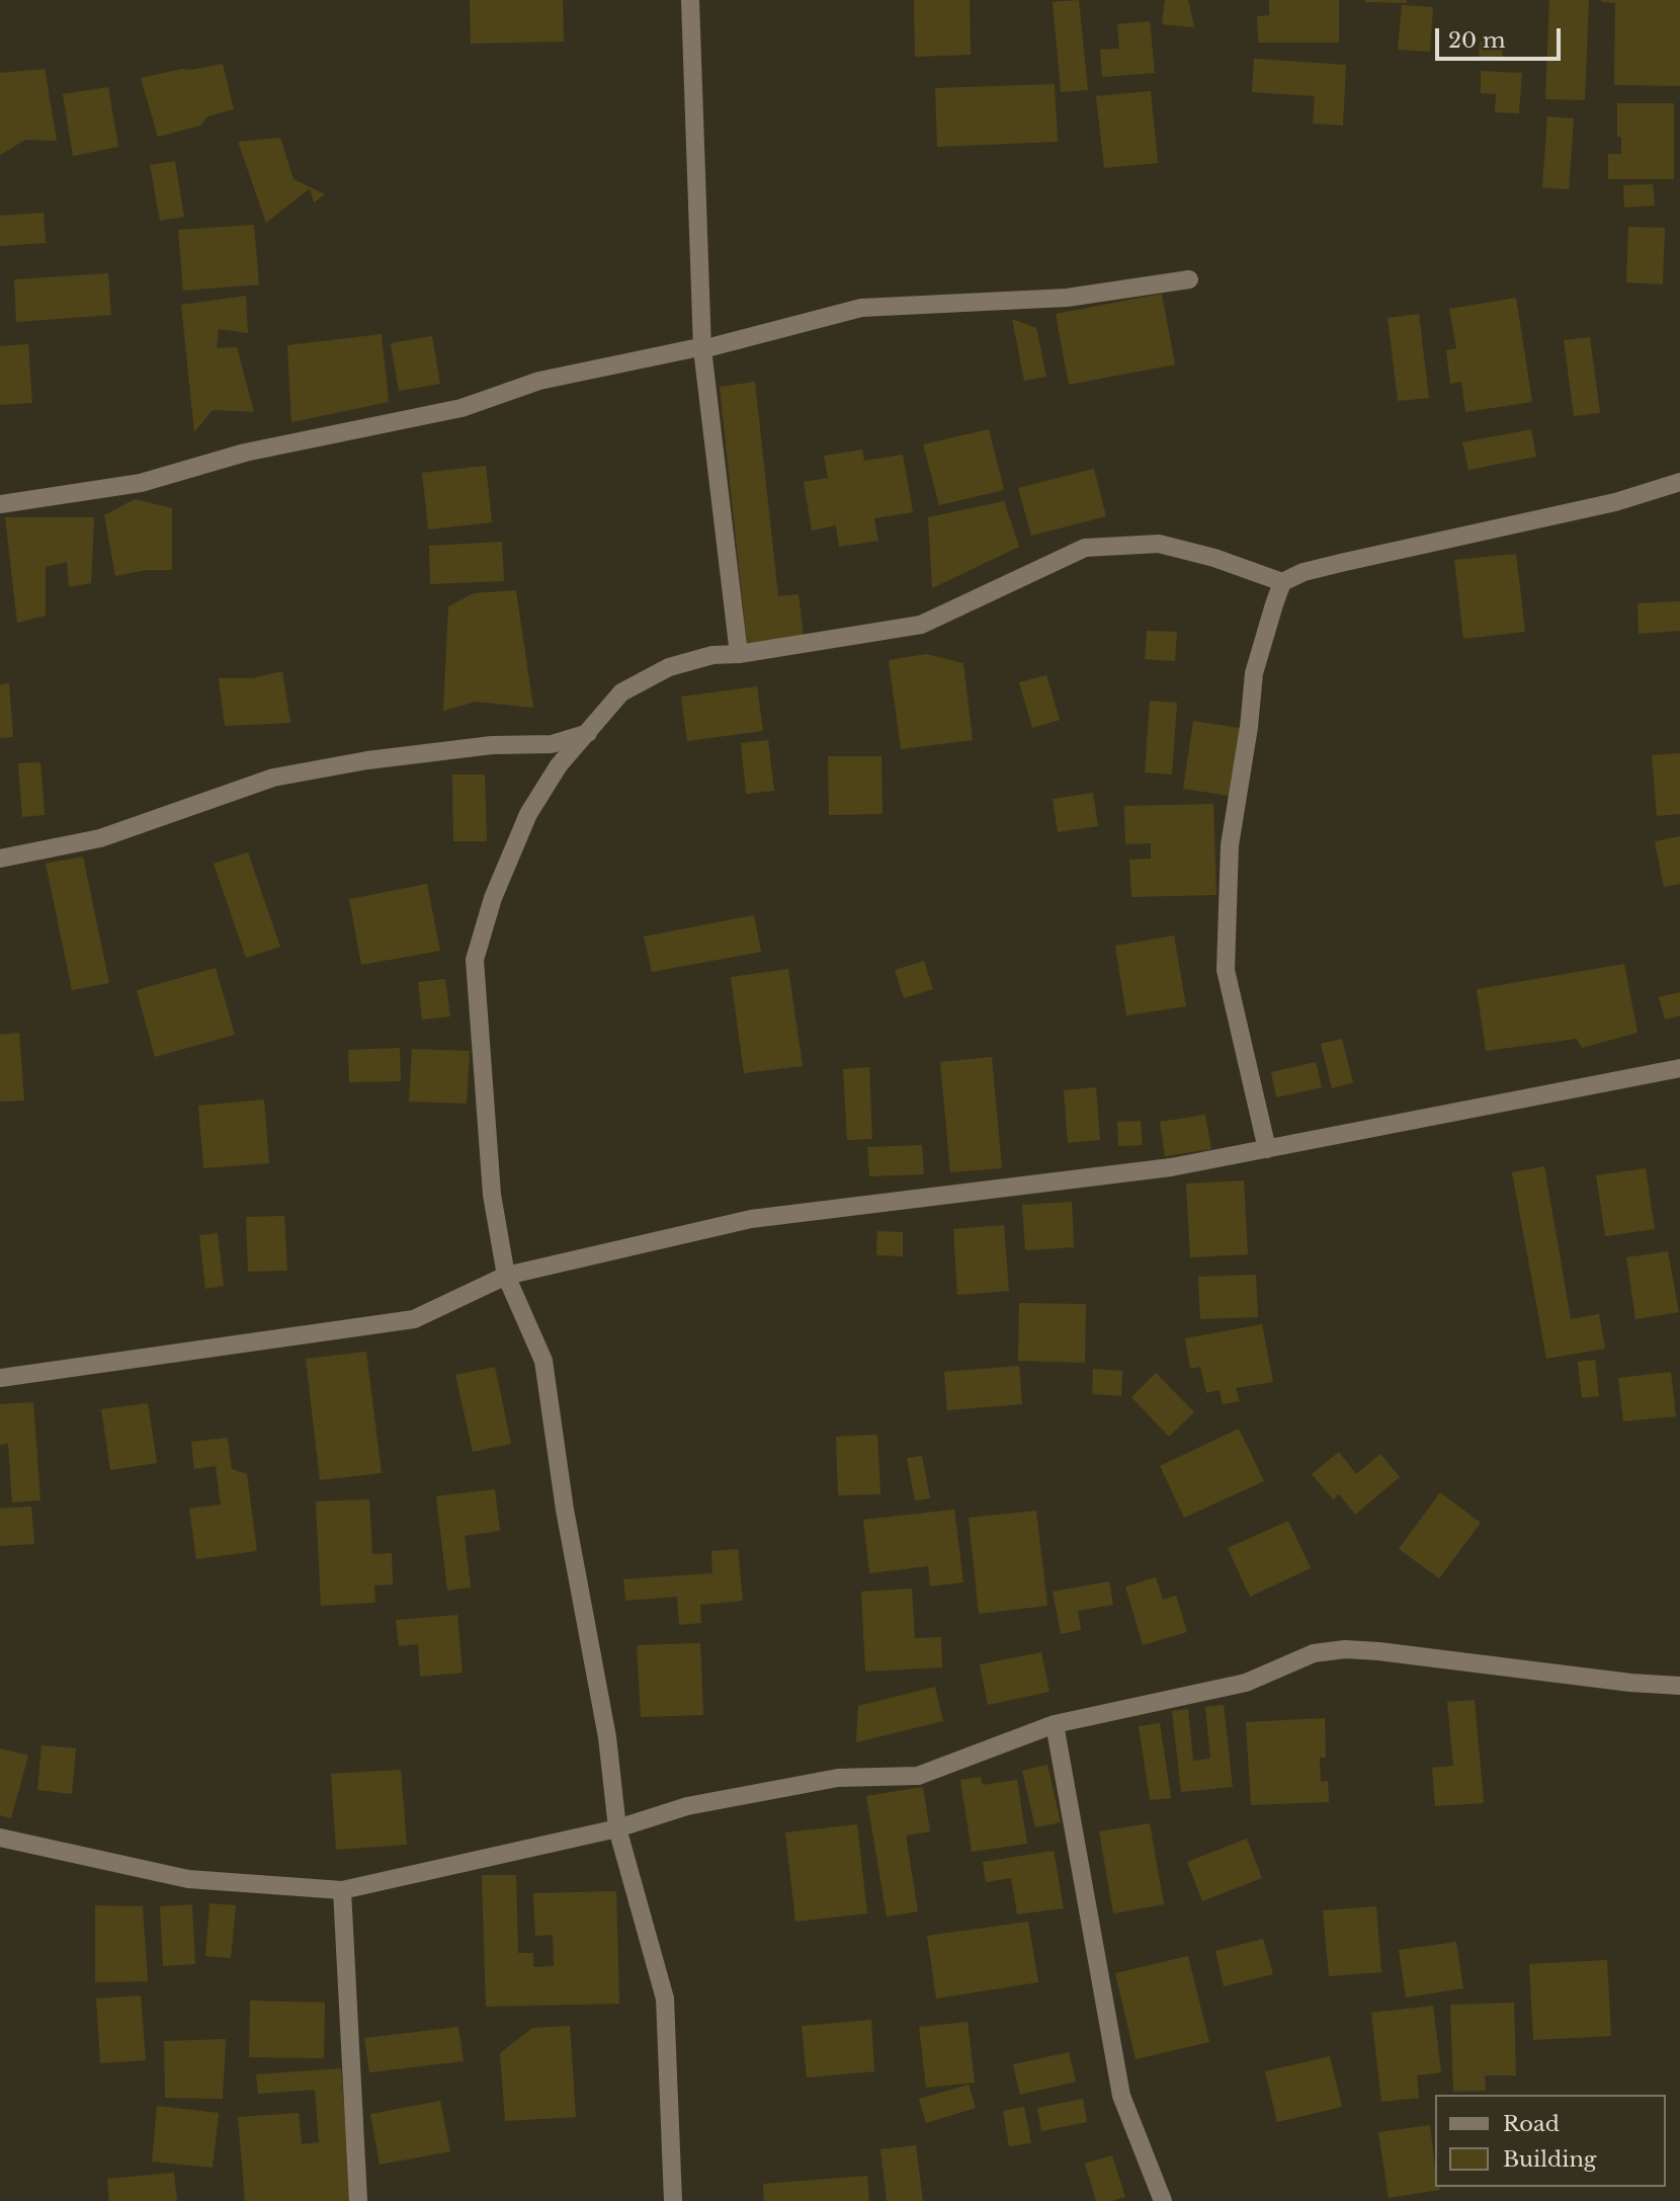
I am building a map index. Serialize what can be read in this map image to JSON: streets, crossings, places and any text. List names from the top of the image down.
{
  "legend": ["Road", "Building"],
  "scale_bar": "20 m"
}
